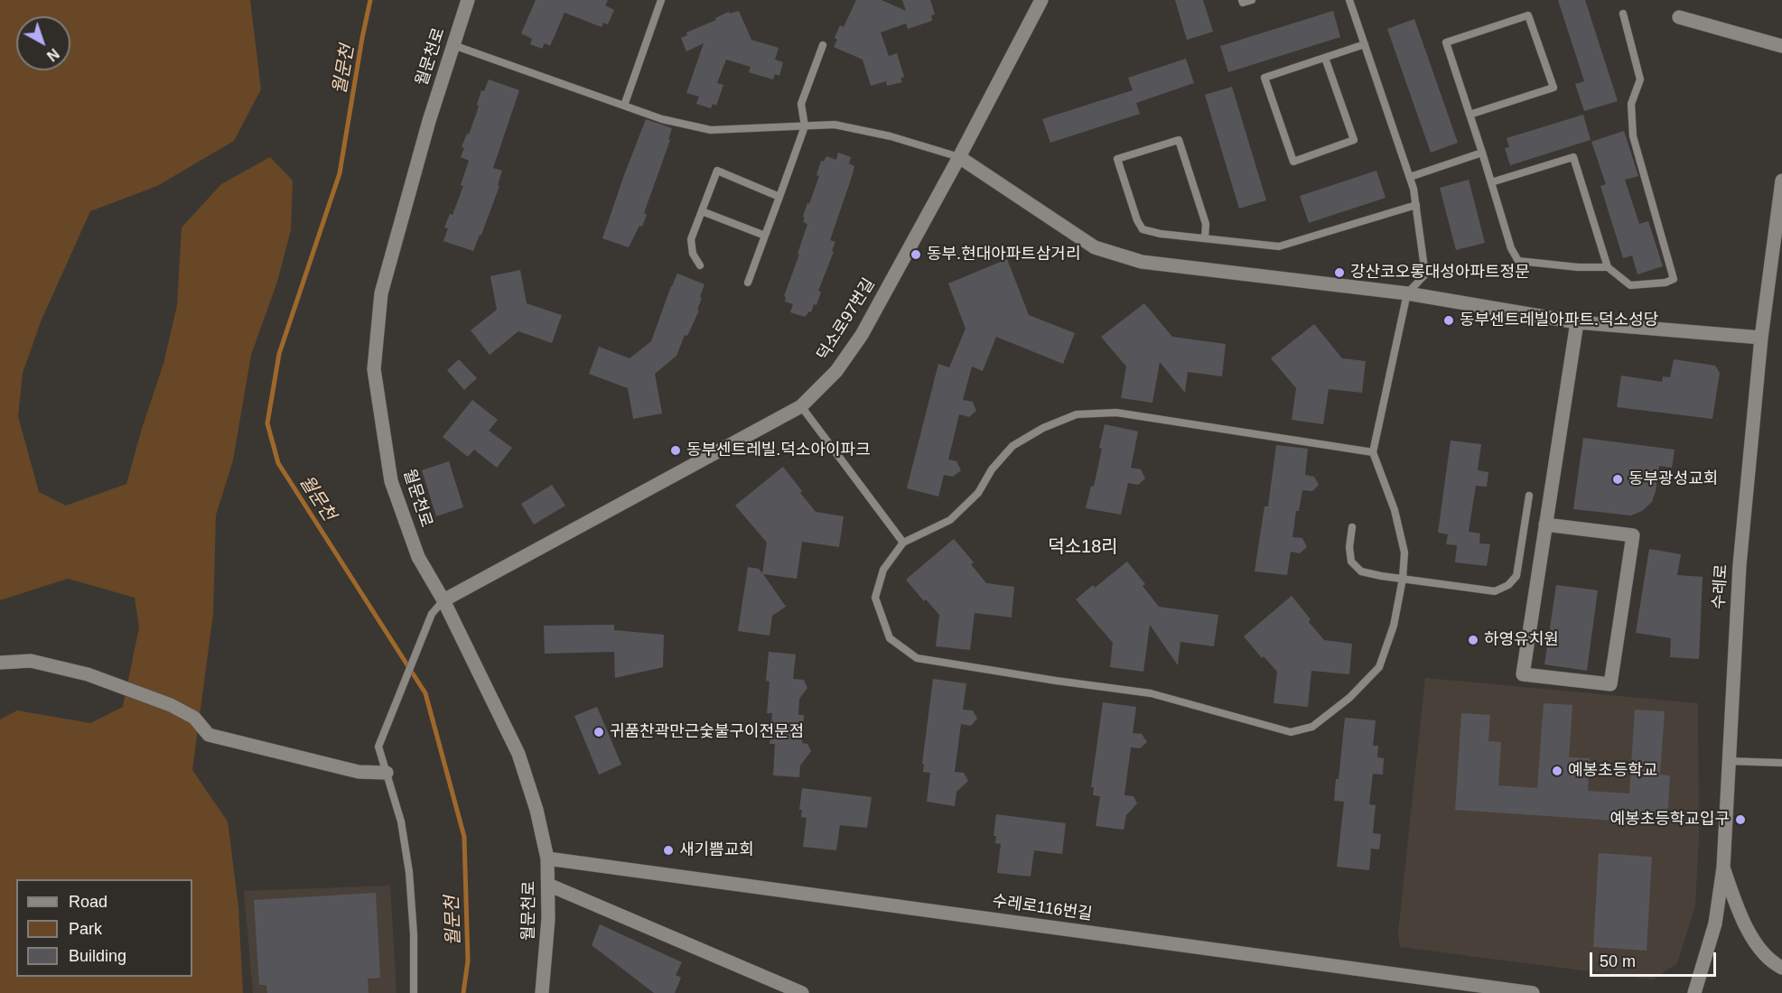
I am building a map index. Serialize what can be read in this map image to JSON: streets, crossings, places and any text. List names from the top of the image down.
{
  "streets": {
    "street": [
      "월문천로",
      "덕소로97번길",
      "수레로",
      "수레로116번길"
    ]
  },
  "crossings": [
    ["월문천로", "덕소로97번길"],
    ["월문천로", "수레로116번길"]
  ],
  "districts": ["덕소18리"],
  "water": ["월문천"],
  "places": [
    "동부.현대아파트삼거리",
    "강산코오롱대성아파트정문",
    "동부센트레빌아파트.덕소성당",
    "동부센트레빌.덕소아이파크",
    "동부광성교회",
    "하영유치원",
    "귀품찬곽만근숯불구이전문점",
    "예봉초등학교",
    "예봉초등학교입구",
    "새기쁨교회"
  ],
  "legend": ["Road", "Park", "Building"],
  "scale_bar": "50 m",
  "north": "bottom right"
}
